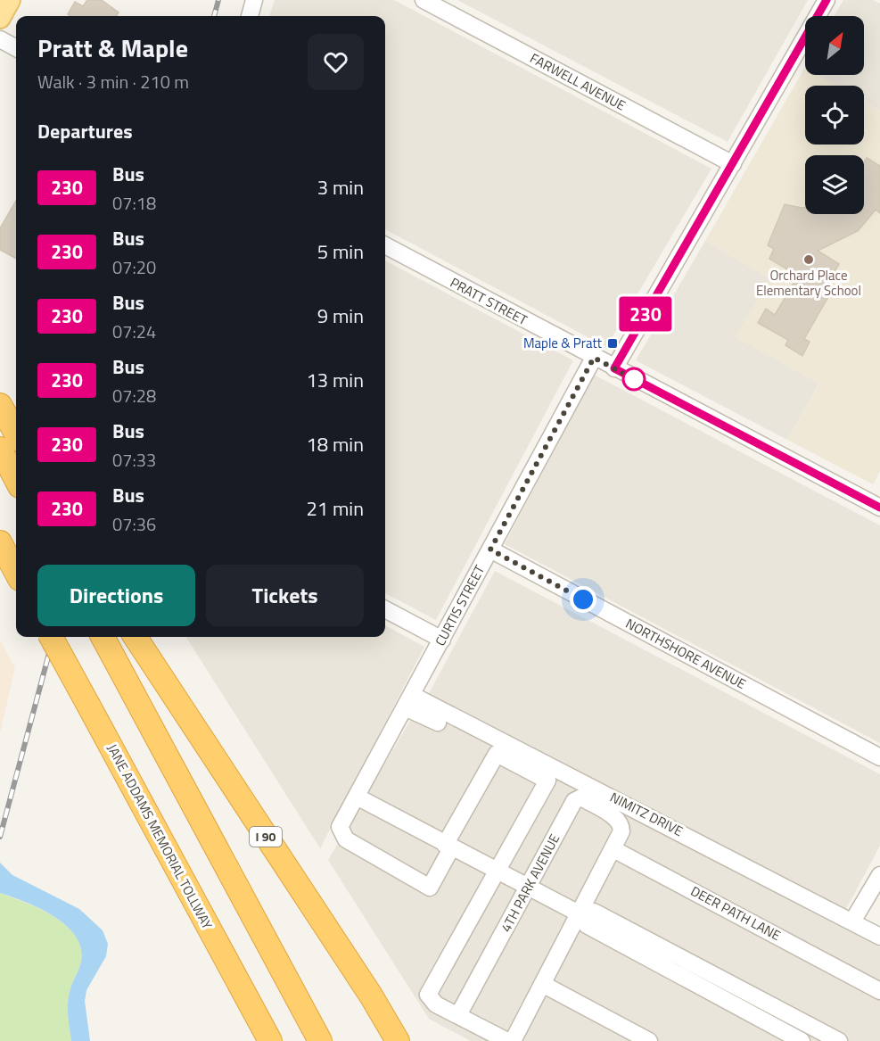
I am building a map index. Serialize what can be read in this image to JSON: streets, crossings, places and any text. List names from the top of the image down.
{
  "streets": {
    "highway": ["JANE ADDAMS MEMORIAL TOLLWAY", "I 90"],
    "street": [
      "FARWELL AVENUE",
      "PRATT STREET",
      "CURTIS STREET",
      "NORTHSHORE AVENUE",
      "NIMITZ DRIVE",
      "4TH PARK AVENUE",
      "DEER PATH LANE"
    ]
  },
  "crossings": [
    ["PRATT STREET", "CURTIS STREET"],
    ["CURTIS STREET", "NORTHSHORE AVENUE"],
    ["CURTIS STREET", "NIMITZ DRIVE"],
    ["4TH PARK AVENUE", "DEER PATH LANE"]
  ],
  "places": {
    "other": ["Orchard Place Elementary School"],
    "transit": ["Maple & Pratt"]
  },
  "lines": ["bus line 230"],
  "north": "top right",
  "page": {
    "on_map": "230",
    "heading": [
      ["Pratt & Maple", "Walk · 3 min · 210 m"],
      "Departures"
    ],
    "list": [
      {
        "mark": "230",
        "name": "Bus",
        "note": "07:18",
        "value": "3 min"
      },
      {
        "mark": "230",
        "name": "Bus",
        "note": "07:20",
        "value": "5 min"
      },
      {
        "mark": "230",
        "name": "Bus",
        "note": "07:24",
        "value": "9 min"
      },
      {
        "mark": "230",
        "name": "Bus",
        "note": "07:28",
        "value": "13 min"
      },
      {
        "mark": "230",
        "name": "Bus",
        "note": "07:33",
        "value": "18 min"
      },
      {
        "mark": "230",
        "name": "Bus",
        "note": "07:36",
        "value": "21 min"
      }
    ],
    "buttons": ["Directions", "Tickets"]
  }
}
